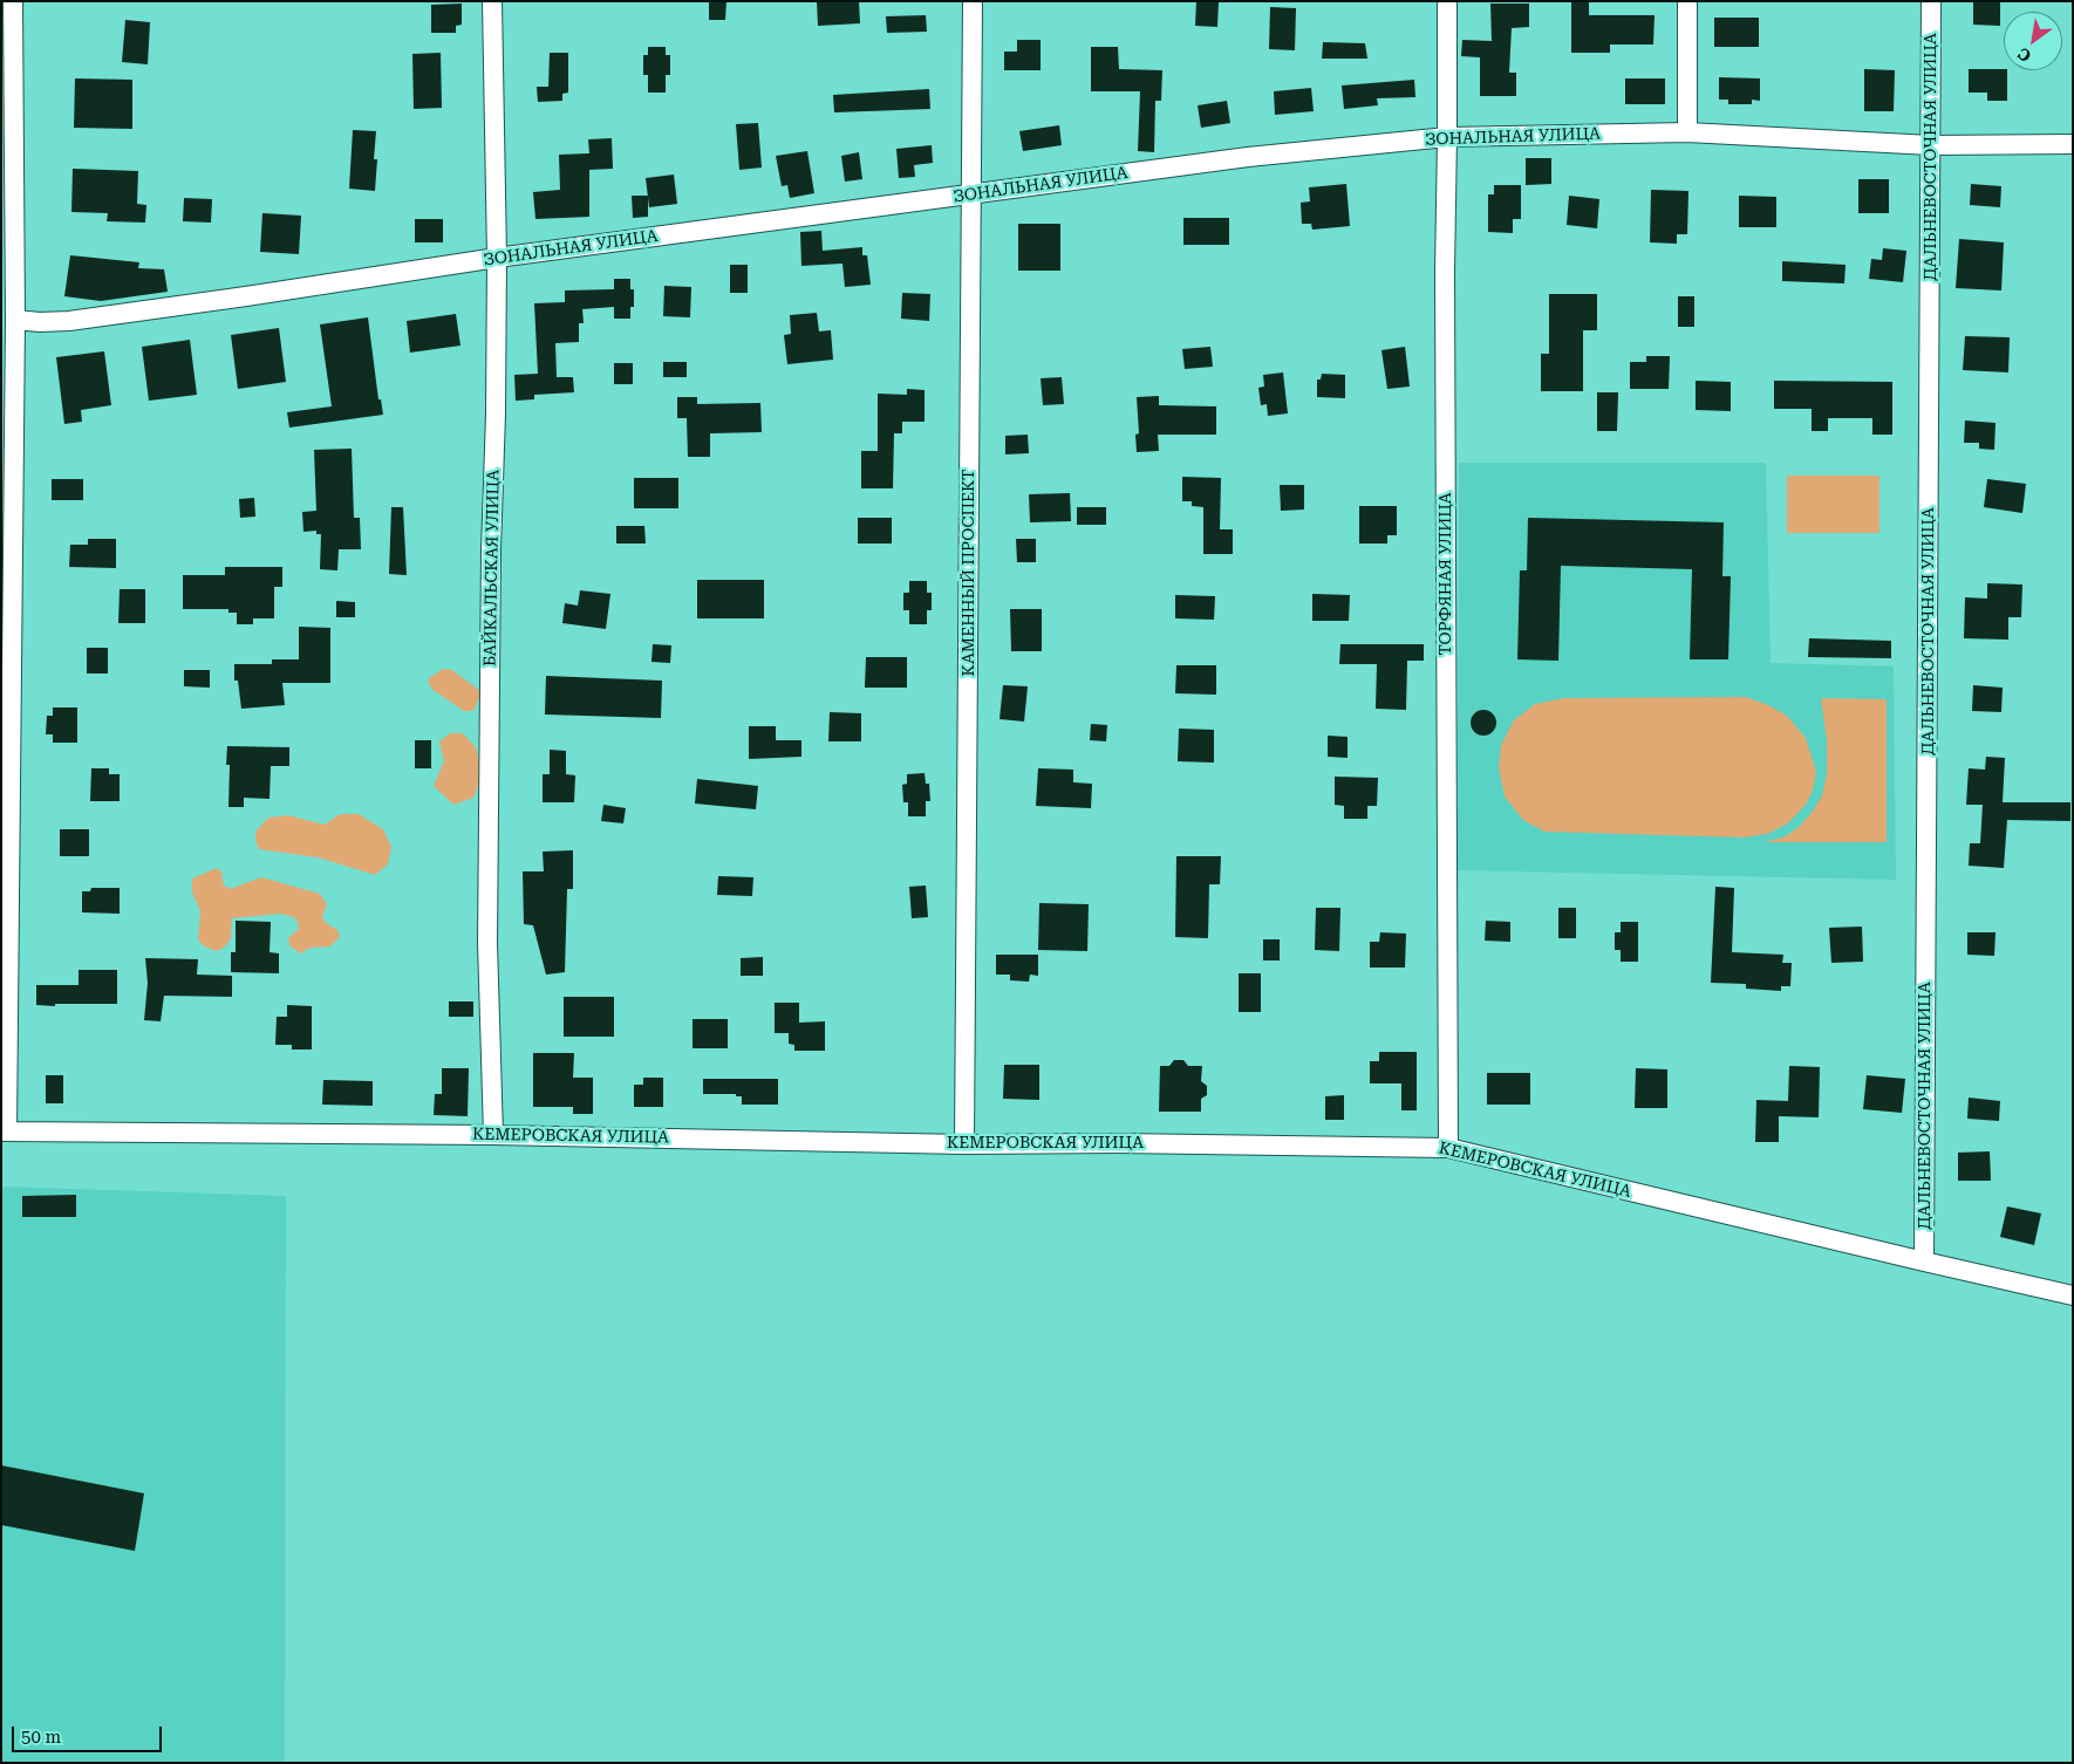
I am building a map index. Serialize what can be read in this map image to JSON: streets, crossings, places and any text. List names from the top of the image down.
{
  "streets": {
    "street": [
      "ЗОНАЛЬНАЯ УЛИЦА",
      "ДАЛЬНЕВОСТОЧНАЯ УЛИЦА",
      "БАЙКАЛЬСКАЯ УЛИЦА",
      "КАМЕННЫЙ ПРОСПЕКТ",
      "ТОРФЯНАЯ УЛИЦА",
      "КЕМЕРОВСКАЯ УЛИЦА"
    ]
  },
  "crossings": [
    ["ЗОНАЛЬНАЯ УЛИЦА", "ДАЛЬНЕВОСТОЧНАЯ УЛИЦА"],
    ["ЗОНАЛЬНАЯ УЛИЦА", "БАЙКАЛЬСКАЯ УЛИЦА"],
    ["ЗОНАЛЬНАЯ УЛИЦА", "КАМЕННЫЙ ПРОСПЕКТ"],
    ["ЗОНАЛЬНАЯ УЛИЦА", "ТОРФЯНАЯ УЛИЦА"],
    ["ДАЛЬНЕВОСТОЧНАЯ УЛИЦА", "КЕМЕРОВСКАЯ УЛИЦА"],
    ["БАЙКАЛЬСКАЯ УЛИЦА", "КЕМЕРОВСКАЯ УЛИЦА"],
    ["КАМЕННЫЙ ПРОСПЕКТ", "КЕМЕРОВСКАЯ УЛИЦА"],
    ["ТОРФЯНАЯ УЛИЦА", "КЕМЕРОВСКАЯ УЛИЦА"]
  ],
  "scale_bar": "50 m",
  "north": "bottom left"
}
